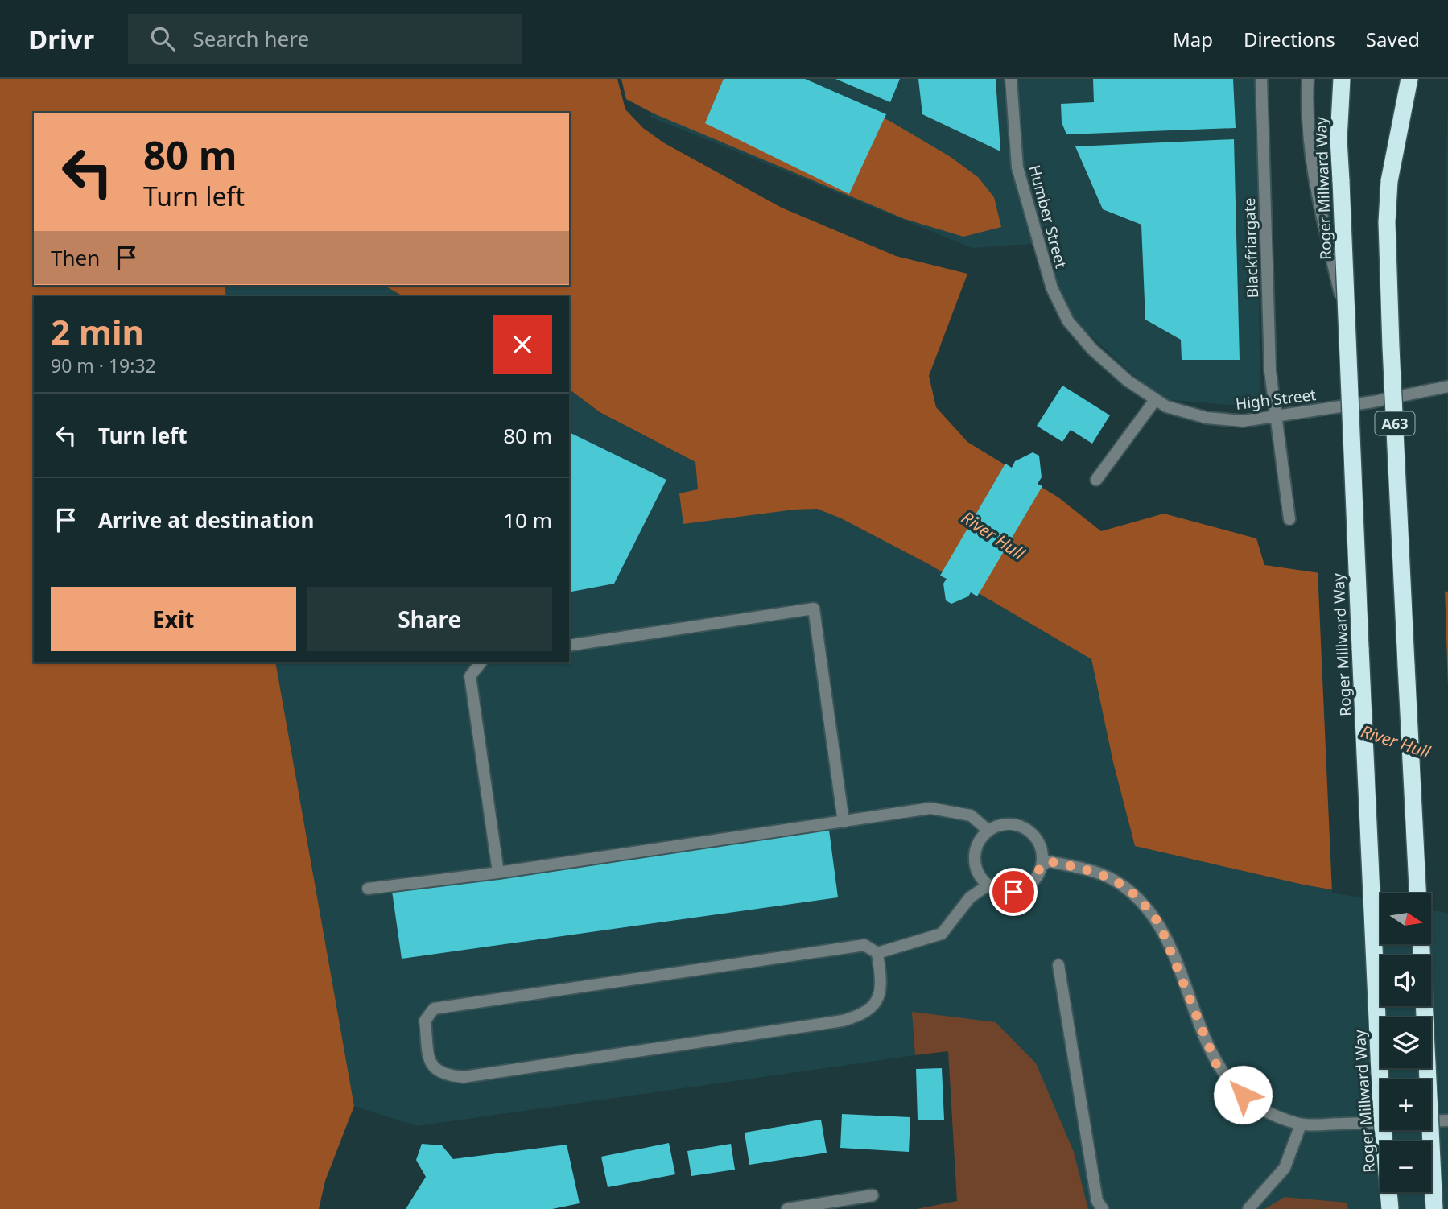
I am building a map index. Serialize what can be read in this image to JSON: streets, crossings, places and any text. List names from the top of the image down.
{
  "streets": {
    "highway": ["Roger Millward Way", "A63"],
    "street": ["Humber Street", "Blackfriargate", "High Street"]
  },
  "crossings": [
    ["Humber Street", "High Street"],
    ["Blackfriargate", "High Street"]
  ],
  "water": ["River Hull"],
  "north": "right",
  "page": {
    "header": "Drivr",
    "search": "Search here",
    "nav": ["Map", "Directions", "Saved"],
    "turn": ["80 m", "Turn left"],
    "then": "Then",
    "heading": ["2 min", "90 m · 19:32"],
    "list": [
      {
        "name": "Turn left",
        "value": "80 m"
      },
      {
        "name": "Arrive at destination",
        "value": "10 m"
      }
    ],
    "buttons": ["Exit", "Share"],
    "map_buttons": ["+", "−"]
  }
}
